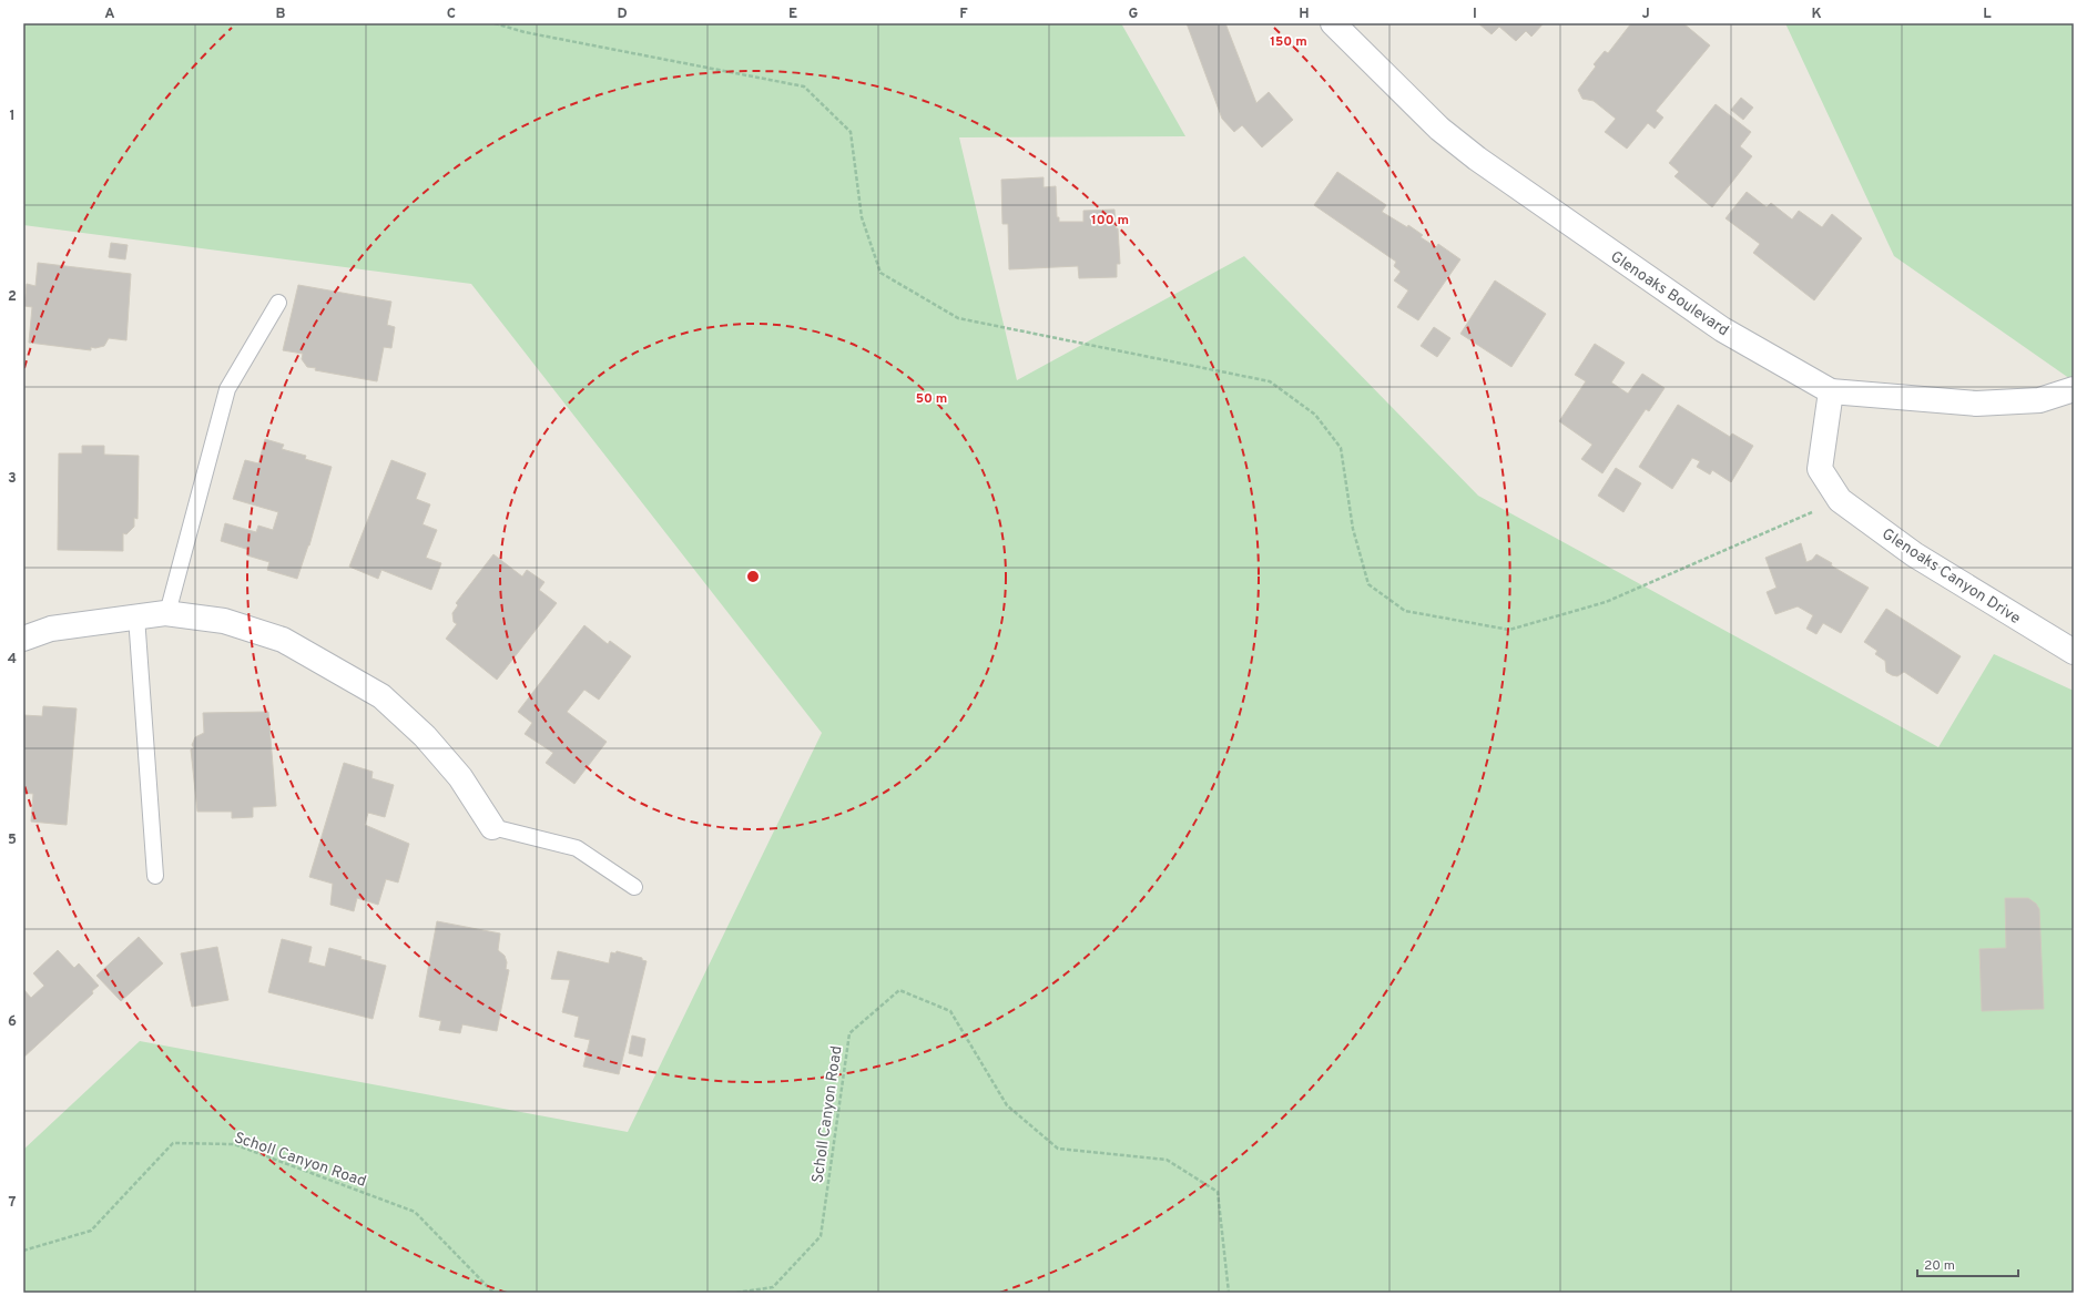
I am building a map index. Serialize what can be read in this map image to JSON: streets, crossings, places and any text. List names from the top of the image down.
{
  "streets": {
    "street": ["Glenoaks Boulevard", "Glenoaks Canyon Drive"],
    "path": ["Scholl Canyon Road"]
  },
  "crossings": [
    ["Glenoaks Boulevard", "Glenoaks Canyon Drive"]
  ],
  "scale_bar": "20 m",
  "grid": {
    "columns": [
      "A",
      "B",
      "C",
      "D",
      "E",
      "F",
      "G",
      "H",
      "I",
      "J",
      "K",
      "L"
    ],
    "rows": [
      "1",
      "2",
      "3",
      "4",
      "5",
      "6",
      "7"
    ]
  },
  "rings": ["150 m", "100 m", "50 m"]
}
